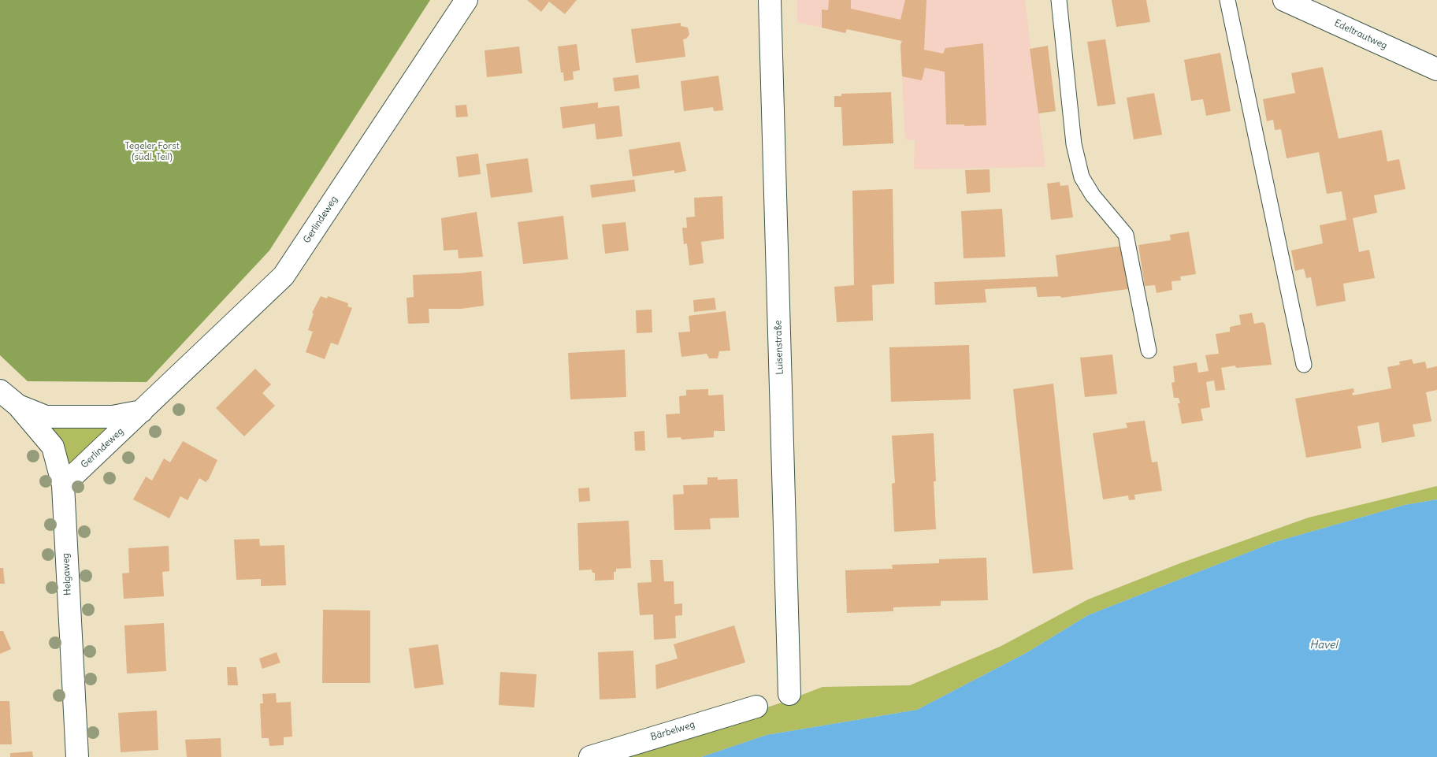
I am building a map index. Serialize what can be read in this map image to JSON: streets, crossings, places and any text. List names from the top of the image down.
{
  "streets": {
    "street": [
      "Edeltrautweg",
      "Gerlindeweg",
      "Luisenstraße",
      "Helgaweg",
      "Bärbelweg"
    ]
  },
  "crossings": [
    ["Gerlindeweg", "Helgaweg"]
  ],
  "water": ["Havel"],
  "parks": ["Tegeler Forst (südl. Teil)"]
}
